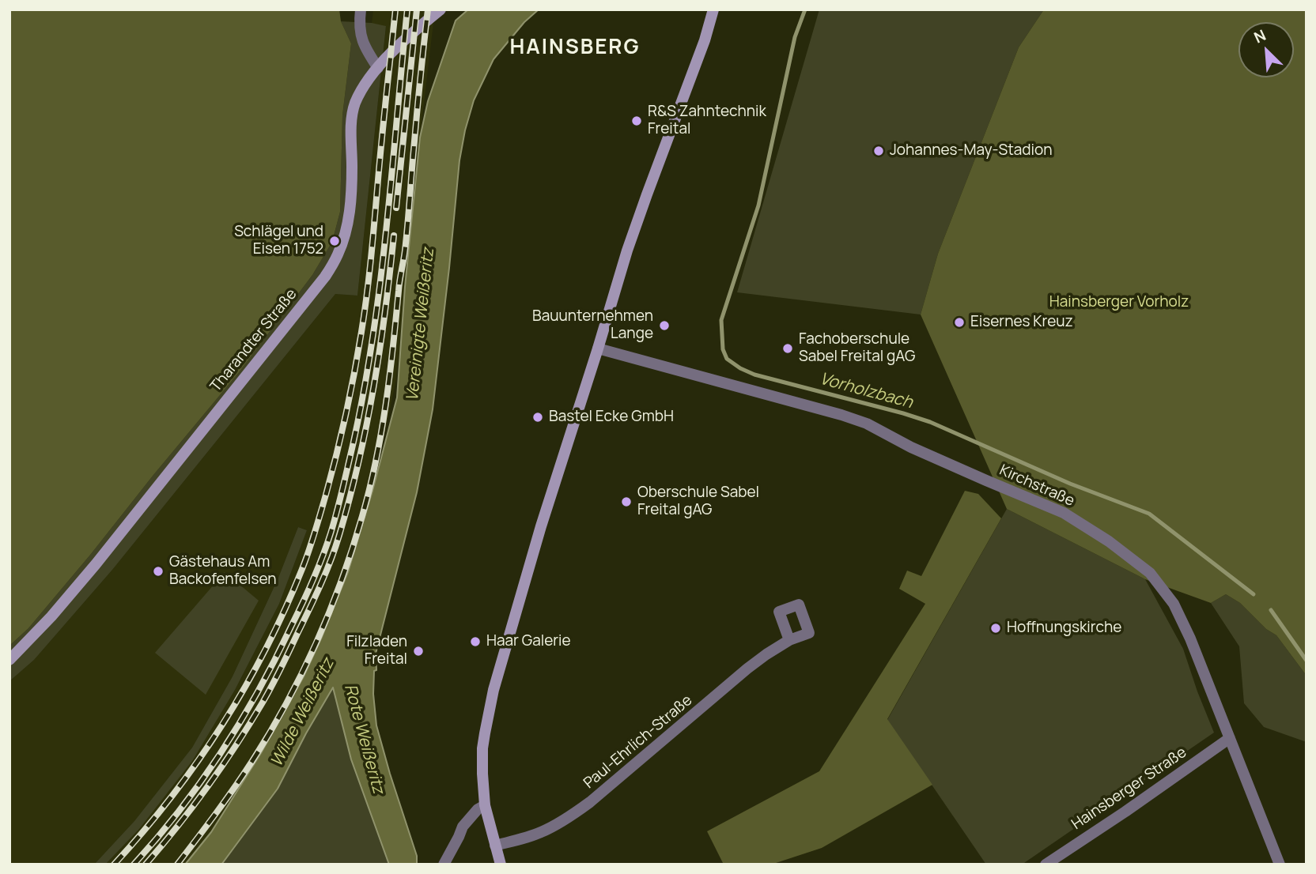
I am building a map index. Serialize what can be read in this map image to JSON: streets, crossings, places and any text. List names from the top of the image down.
{
  "streets": {
    "main road": ["Tharandter Straße"],
    "street": ["Kirchstraße", "Paul-Ehrlich-Straße", "Hainsberger Straße"]
  },
  "crossings": [
    ["Kirchstraße", "Hainsberger Straße"]
  ],
  "districts": ["HAINSBERG"],
  "water": [
    "Vereinigte Weißeritz",
    "Vorholzbach",
    "Wilde Weißeritz",
    "Rote Weißeritz"
  ],
  "parks": ["Hainsberger Vorholz"],
  "places": [
    "R&S Zahntechnik Freital",
    "Johannes-May-Stadion",
    "Schlägel und Eisen 1752",
    "Eisernes Kreuz",
    "Bauunternehmen Lange",
    "Fachoberschule Sabel Freital gAG",
    "Bastel Ecke GmbH",
    "Oberschule Sabel Freital gAG",
    "Gästehaus Am Backofenfelsen",
    "Hoffnungskirche",
    "Haar Galerie",
    "Filzladen Freital"
  ],
  "north": "top left"
}
